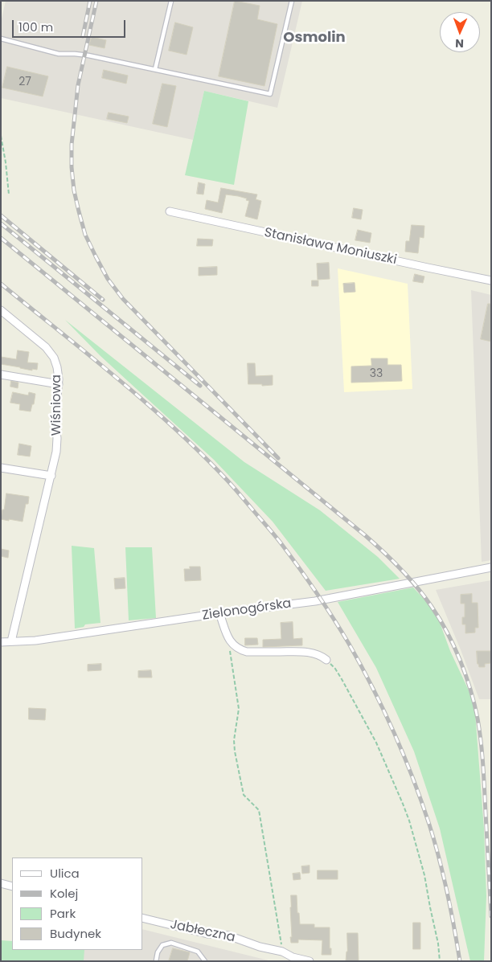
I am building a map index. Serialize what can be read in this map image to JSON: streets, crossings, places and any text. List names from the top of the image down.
{
  "streets": {
    "street": [
      "Stanisława Moniuszki",
      "Wiśniowa",
      "Zielonogórska",
      "Jabłeczna"
    ]
  },
  "crossings": [
    ["Wiśniowa", "Zielonogórska"]
  ],
  "districts": ["Osmolin"],
  "house_numbers": ["27", "33"],
  "legend": [
    "Ulica",
    "Kolej",
    "Park",
    "Budynek"
  ],
  "scale_bar": "100 m",
  "north": "bottom"
}
